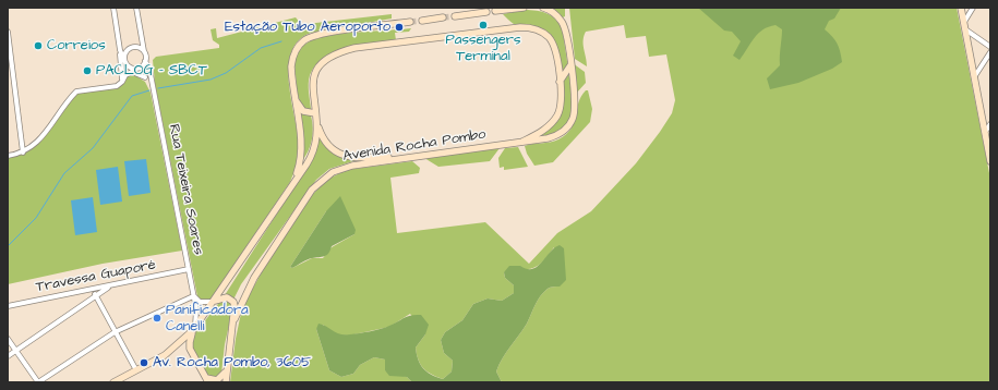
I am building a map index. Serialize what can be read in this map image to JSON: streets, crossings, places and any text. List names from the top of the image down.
{
  "streets": {
    "main road": ["Avenida Rocha Pombo", "Rua Teixeira Soares"],
    "street": ["Travessa Guaporé"]
  },
  "crossings": [
    ["Avenida Rocha Pombo", "Rua Teixeira Soares"],
    ["Rua Teixeira Soares", "Travessa Guaporé"]
  ],
  "places": [
    "Passengers Terminal",
    "Estação Tubo Aeroporto",
    "Correios",
    "PACLOG - SBCT",
    "Panificadora Canelli",
    "Av. Rocha Pombo, 3605"
  ]
}
